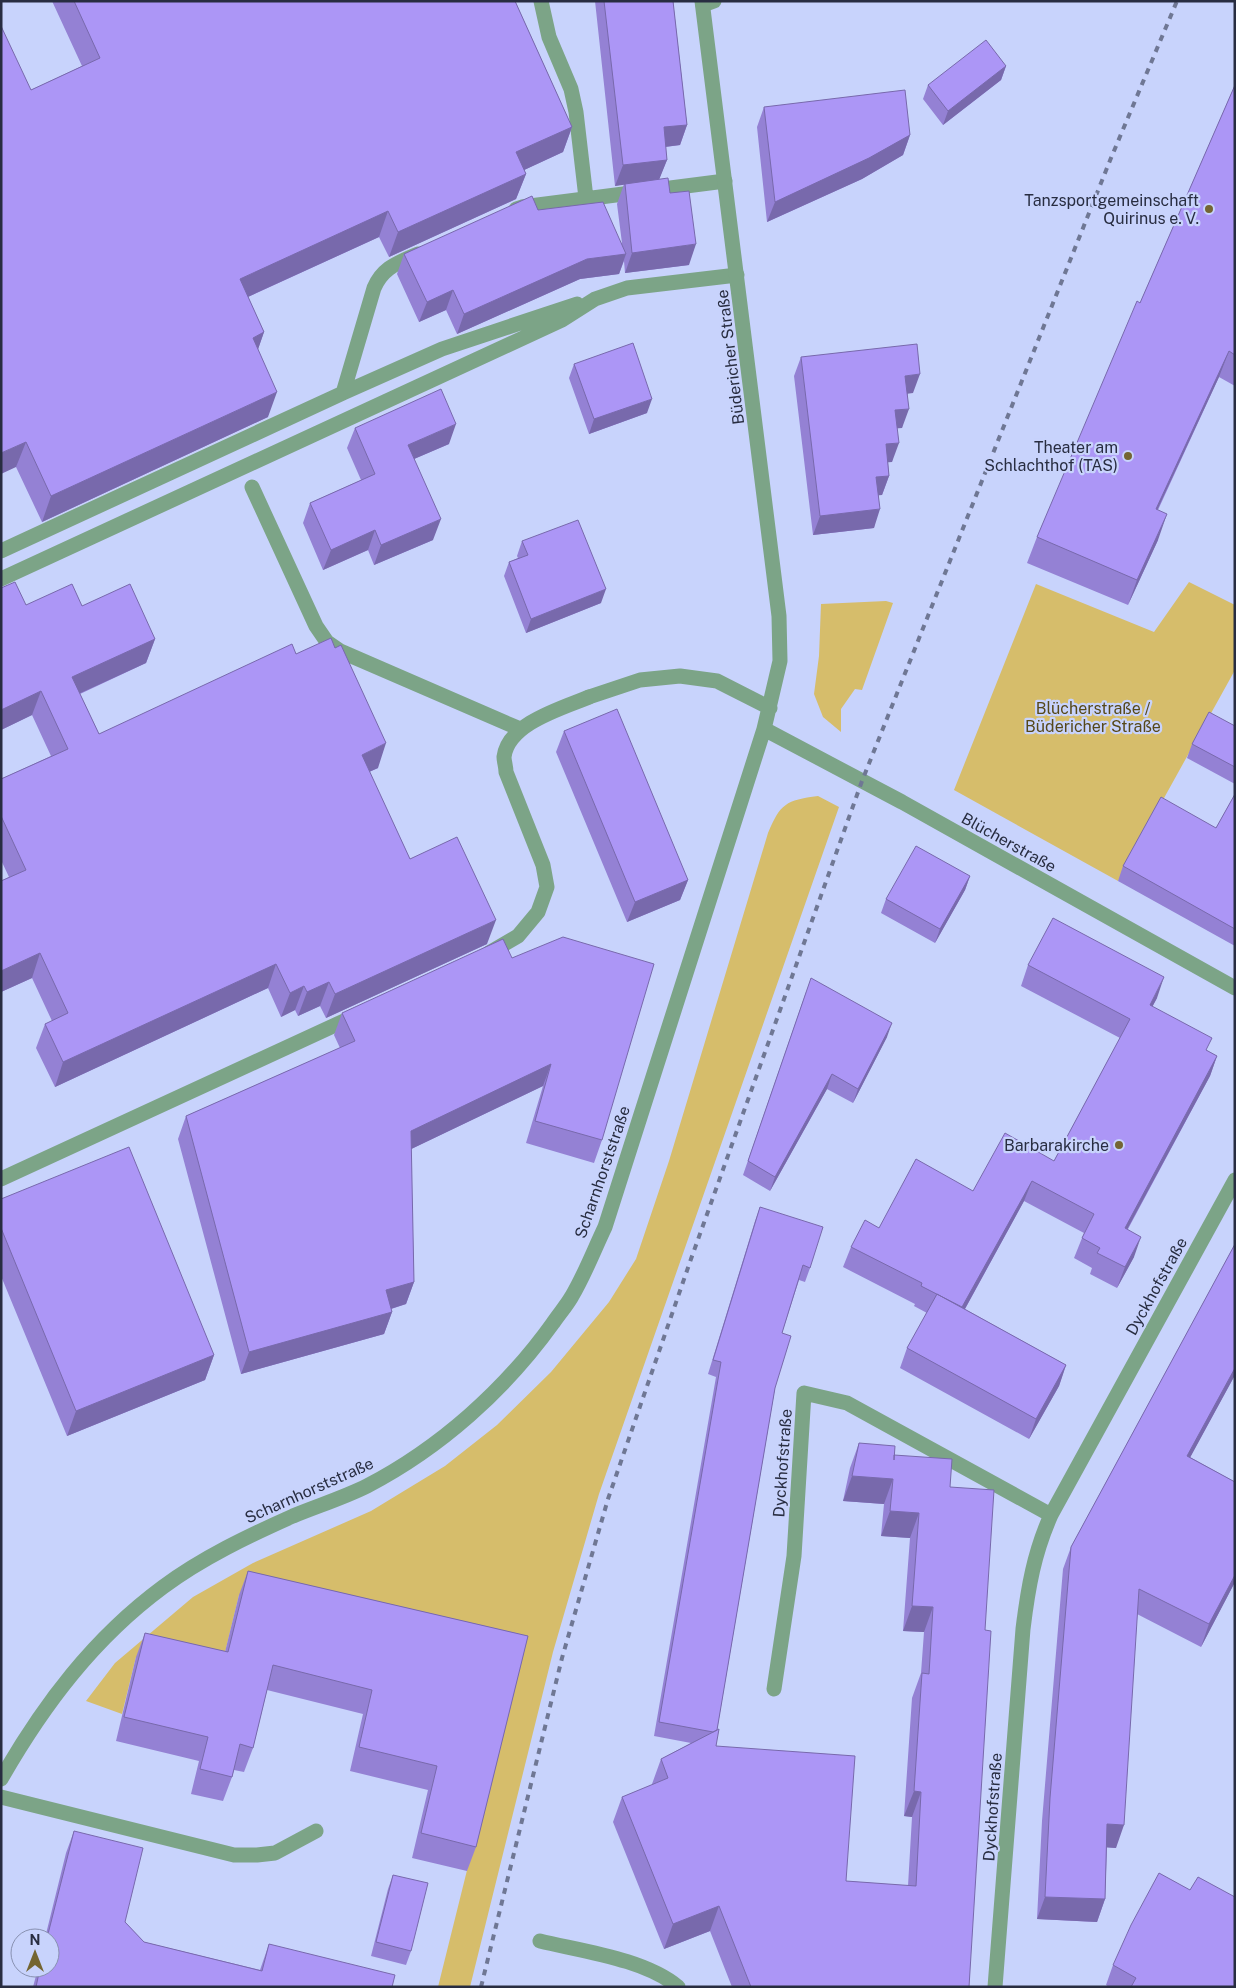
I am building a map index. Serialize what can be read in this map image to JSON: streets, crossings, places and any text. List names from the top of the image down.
{
  "streets": {
    "street": [
      "Büdericher Straße",
      "Blücherstraße",
      "Scharnhorststraße",
      "Dyckhofstraße"
    ]
  },
  "crossings": [
    ["Büdericher Straße", "Blücherstraße"],
    ["Büdericher Straße", "Scharnhorststraße"],
    ["Blücherstraße", "Scharnhorststraße"]
  ],
  "parks": ["Blücherstraße / Büdericher Straße"],
  "places": ["Tanzsportgemeinschaft Quirinus e. V.", "Theater am Schlachthof (TAS)", "Barbarakirche"],
  "north": "top"
}
